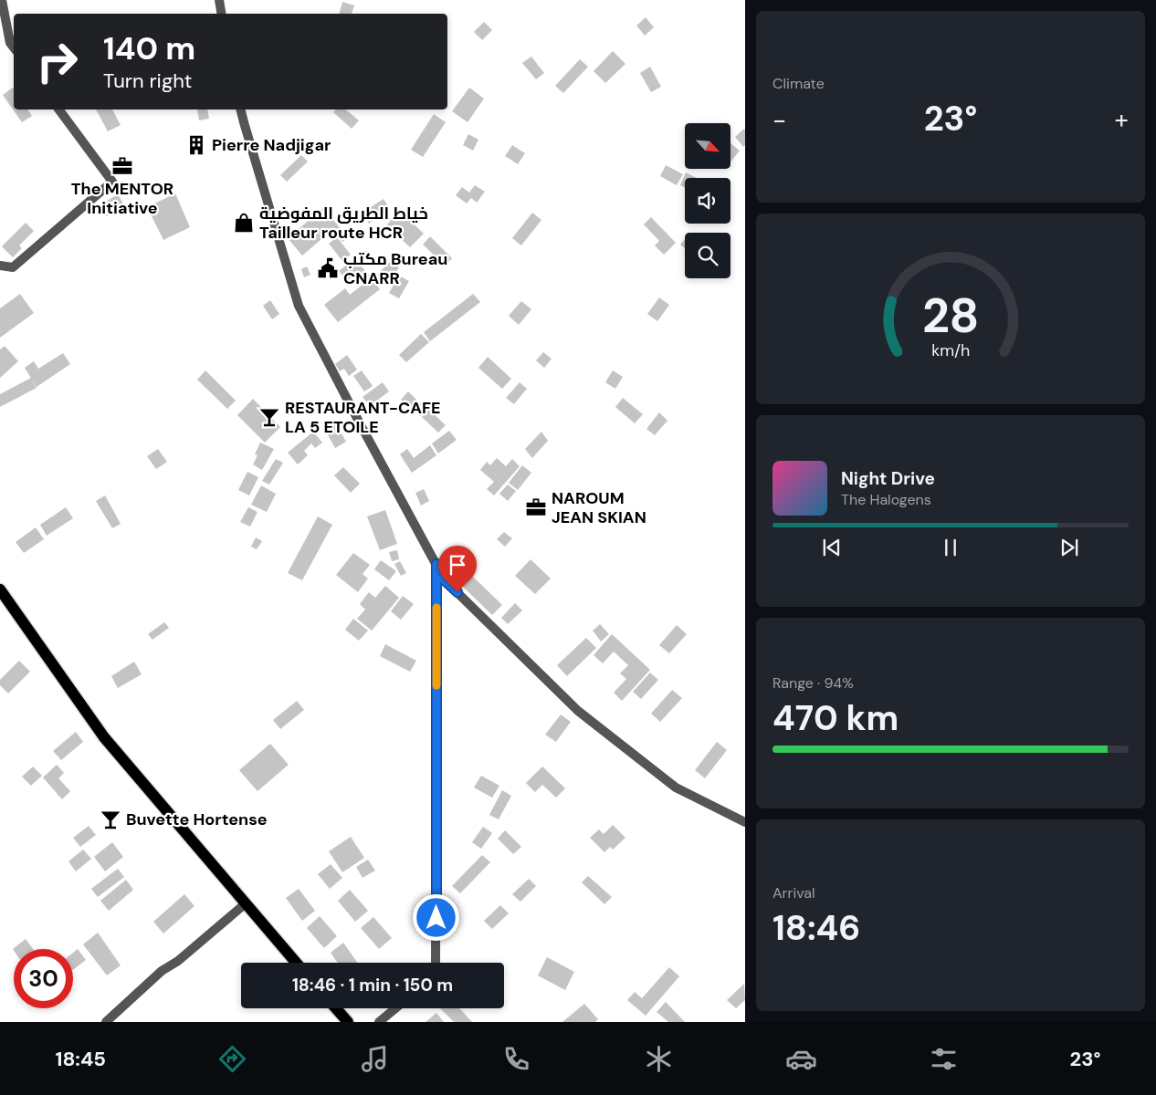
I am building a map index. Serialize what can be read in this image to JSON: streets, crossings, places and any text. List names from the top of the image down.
{
  "places": {
    "building": ["Pierre Nadjigar"],
    "office": ["The MENTOR Initiative", "NAROUM JEAN SKIAN"],
    "shop": ["خياط الطريق المفوضية Tailleur route HCR"],
    "public building": ["مكتب Bureau CNARR"],
    "bar": ["RESTAURANT-CAFE LA 5 ETOILE", "Buvette Hortense"]
  },
  "north": "bottom right",
  "page": {
    "tile": [
      "Climate",
      ["Range · 94%", "470 km"],
      ["Arrival", "18:46"]
    ],
    "turn": ["140 m", "Turn right"],
    "heat": ["−", "23°", "+"],
    "song": ["Night Drive", "The Halogens"],
    "limit": "30",
    "trip": "18:46 · 1 min · 150 m",
    "tabs": ["18:45", "23°"],
    "gauge": ["28", "km/h"]
  }
}
